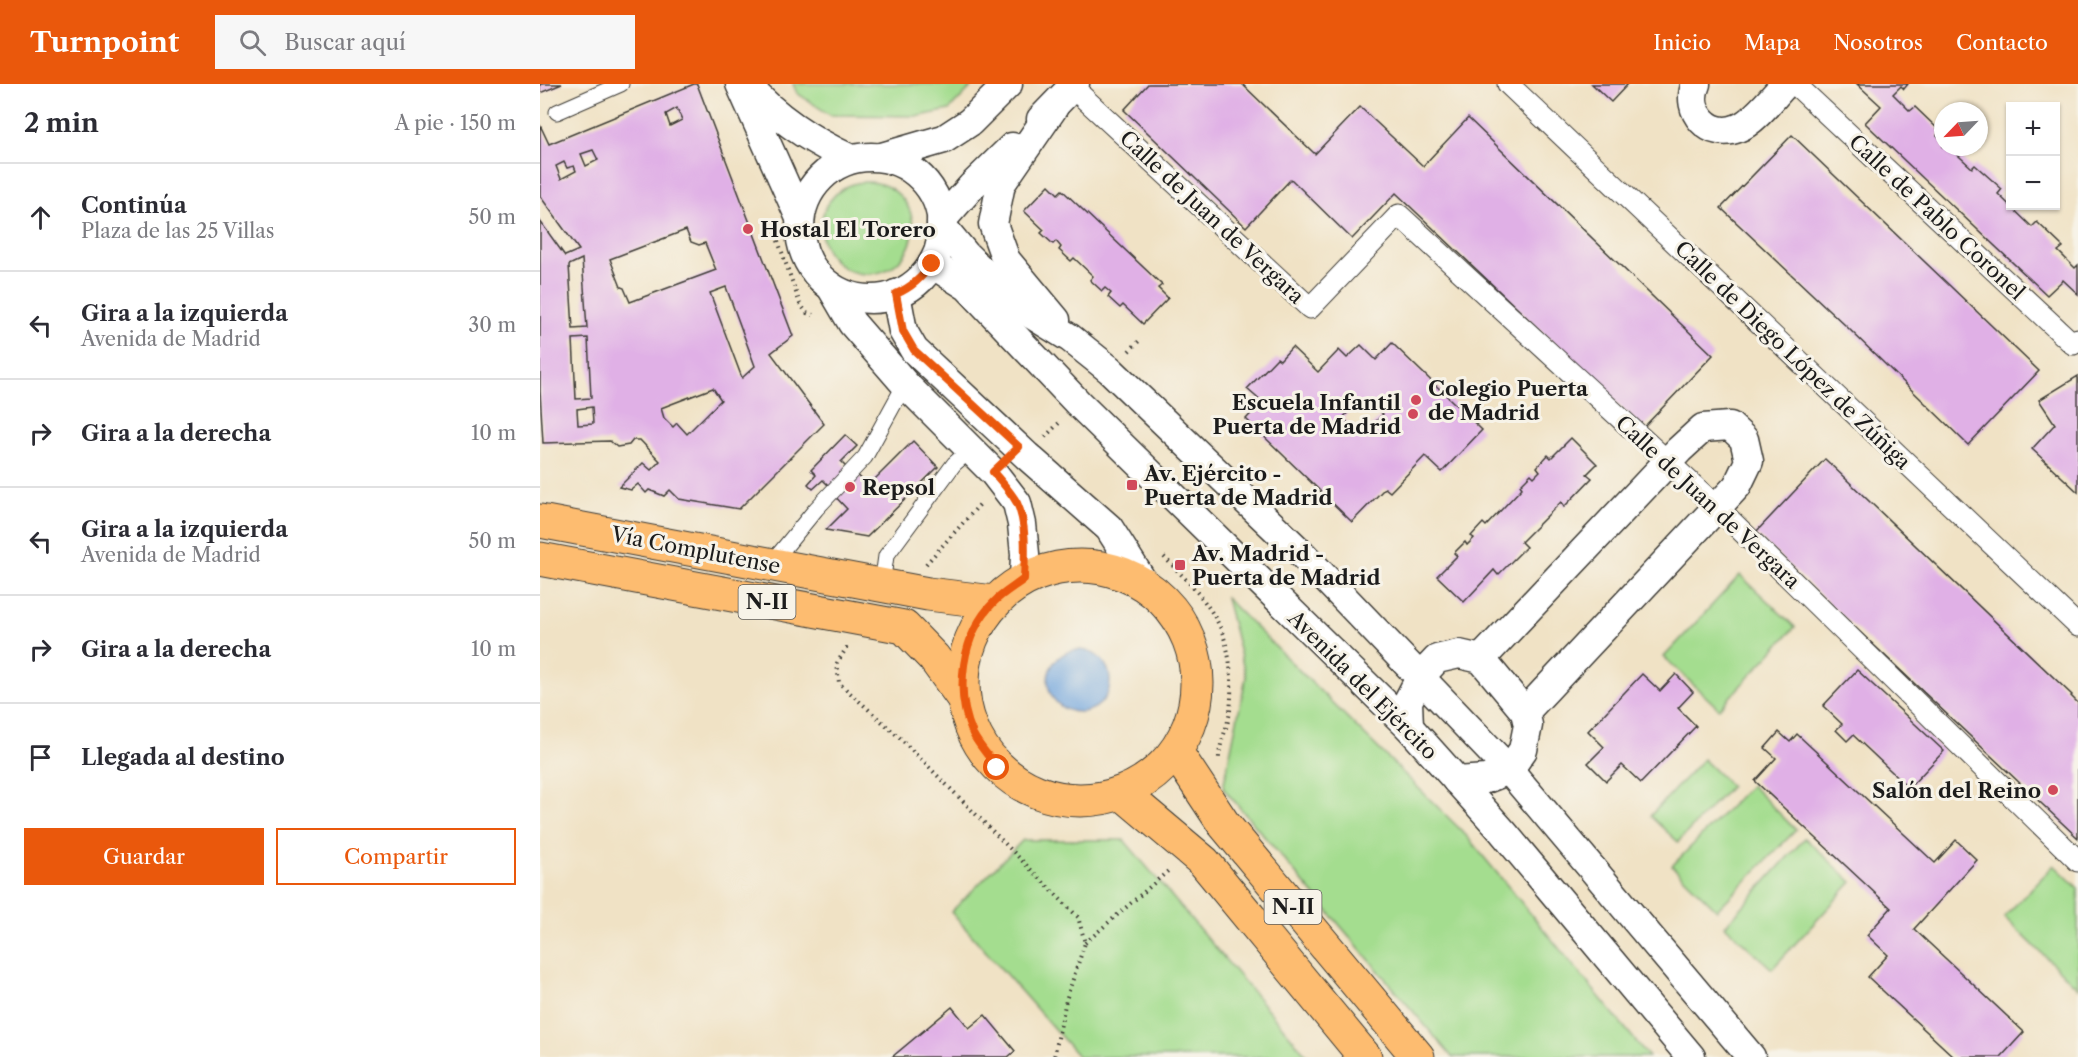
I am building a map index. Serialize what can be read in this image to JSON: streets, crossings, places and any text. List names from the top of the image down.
{
  "streets": {
    "main road": ["Vía Complutense", "N-II"],
    "street": [
      "Calle de Juan de Vergara",
      "Calle de Pablo Coronel",
      "Calle de Diego López de Zúñiga",
      "Avenida del Ejército"
    ]
  },
  "crossings": [
    ["Vía Complutense", "N-II"]
  ],
  "places": {
    "other": [
      "Hostal El Torero",
      "Colegio Puerta de Madrid",
      "Escuela Infantil Puerta de Madrid",
      "Repsol",
      "Salón del Reino"
    ],
    "transit": ["Av. Ejército - Puerta de Madrid", "Av. Madrid - Puerta de Madrid"]
  },
  "north": "bottom left",
  "page": {
    "header": "Turnpoint",
    "search": "Buscar aquí",
    "nav": [
      "Inicio",
      "Mapa",
      "Nosotros",
      "Contacto"
    ],
    "heading": ["2 min", "A pie · 150 m"],
    "map_buttons": ["+", "−"],
    "list": [
      ["Continúa", "Plaza de las 25 Villas", "50 m"],
      ["Gira a la izquierda", "Avenida de Madrid", "30 m"],
      ["Gira a la derecha", "10 m"],
      ["Gira a la izquierda", "Avenida de Madrid", "50 m"],
      ["Gira a la derecha", "10 m"],
      "Llegada al destino"
    ],
    "buttons": ["Guardar", "Compartir"]
  }
}
